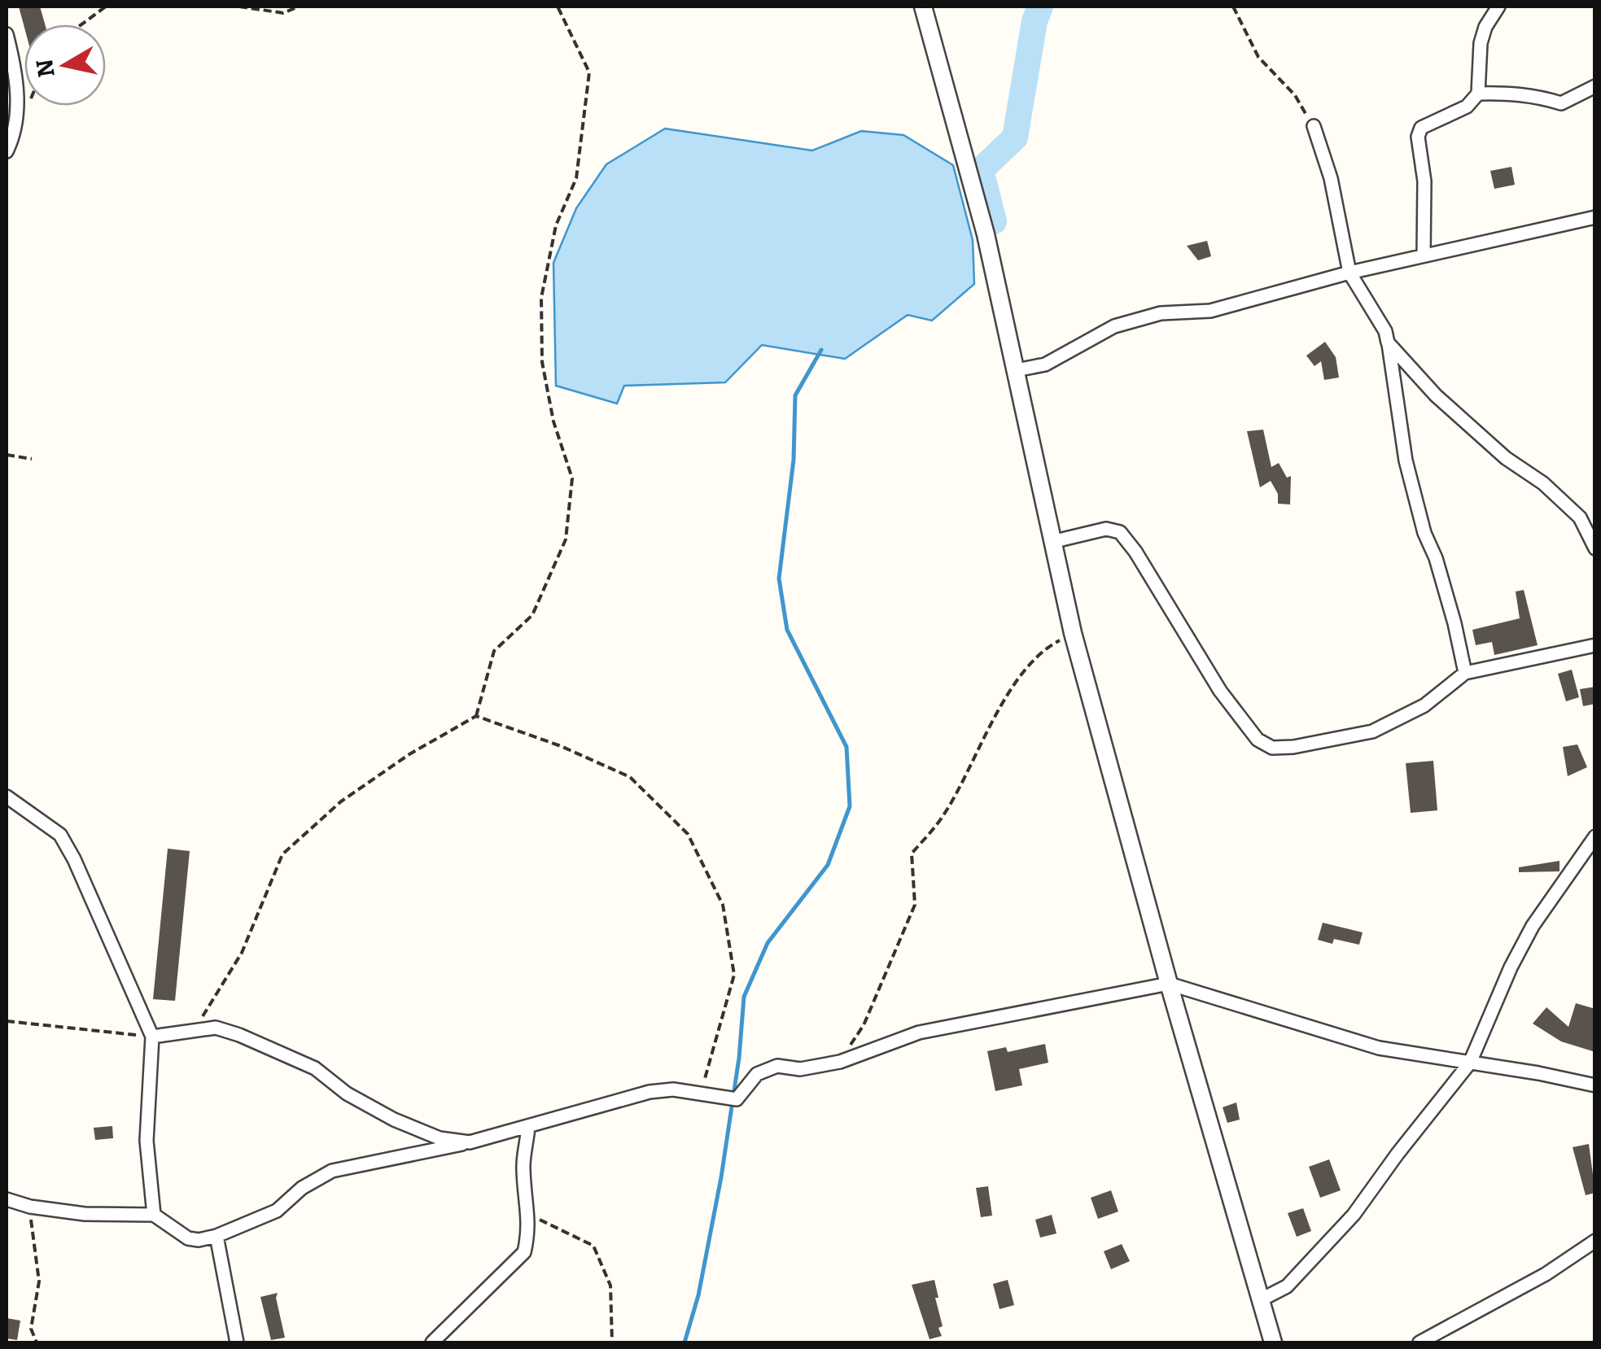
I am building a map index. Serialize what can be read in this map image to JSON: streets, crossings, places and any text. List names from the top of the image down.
{
  "north": "left"
}
